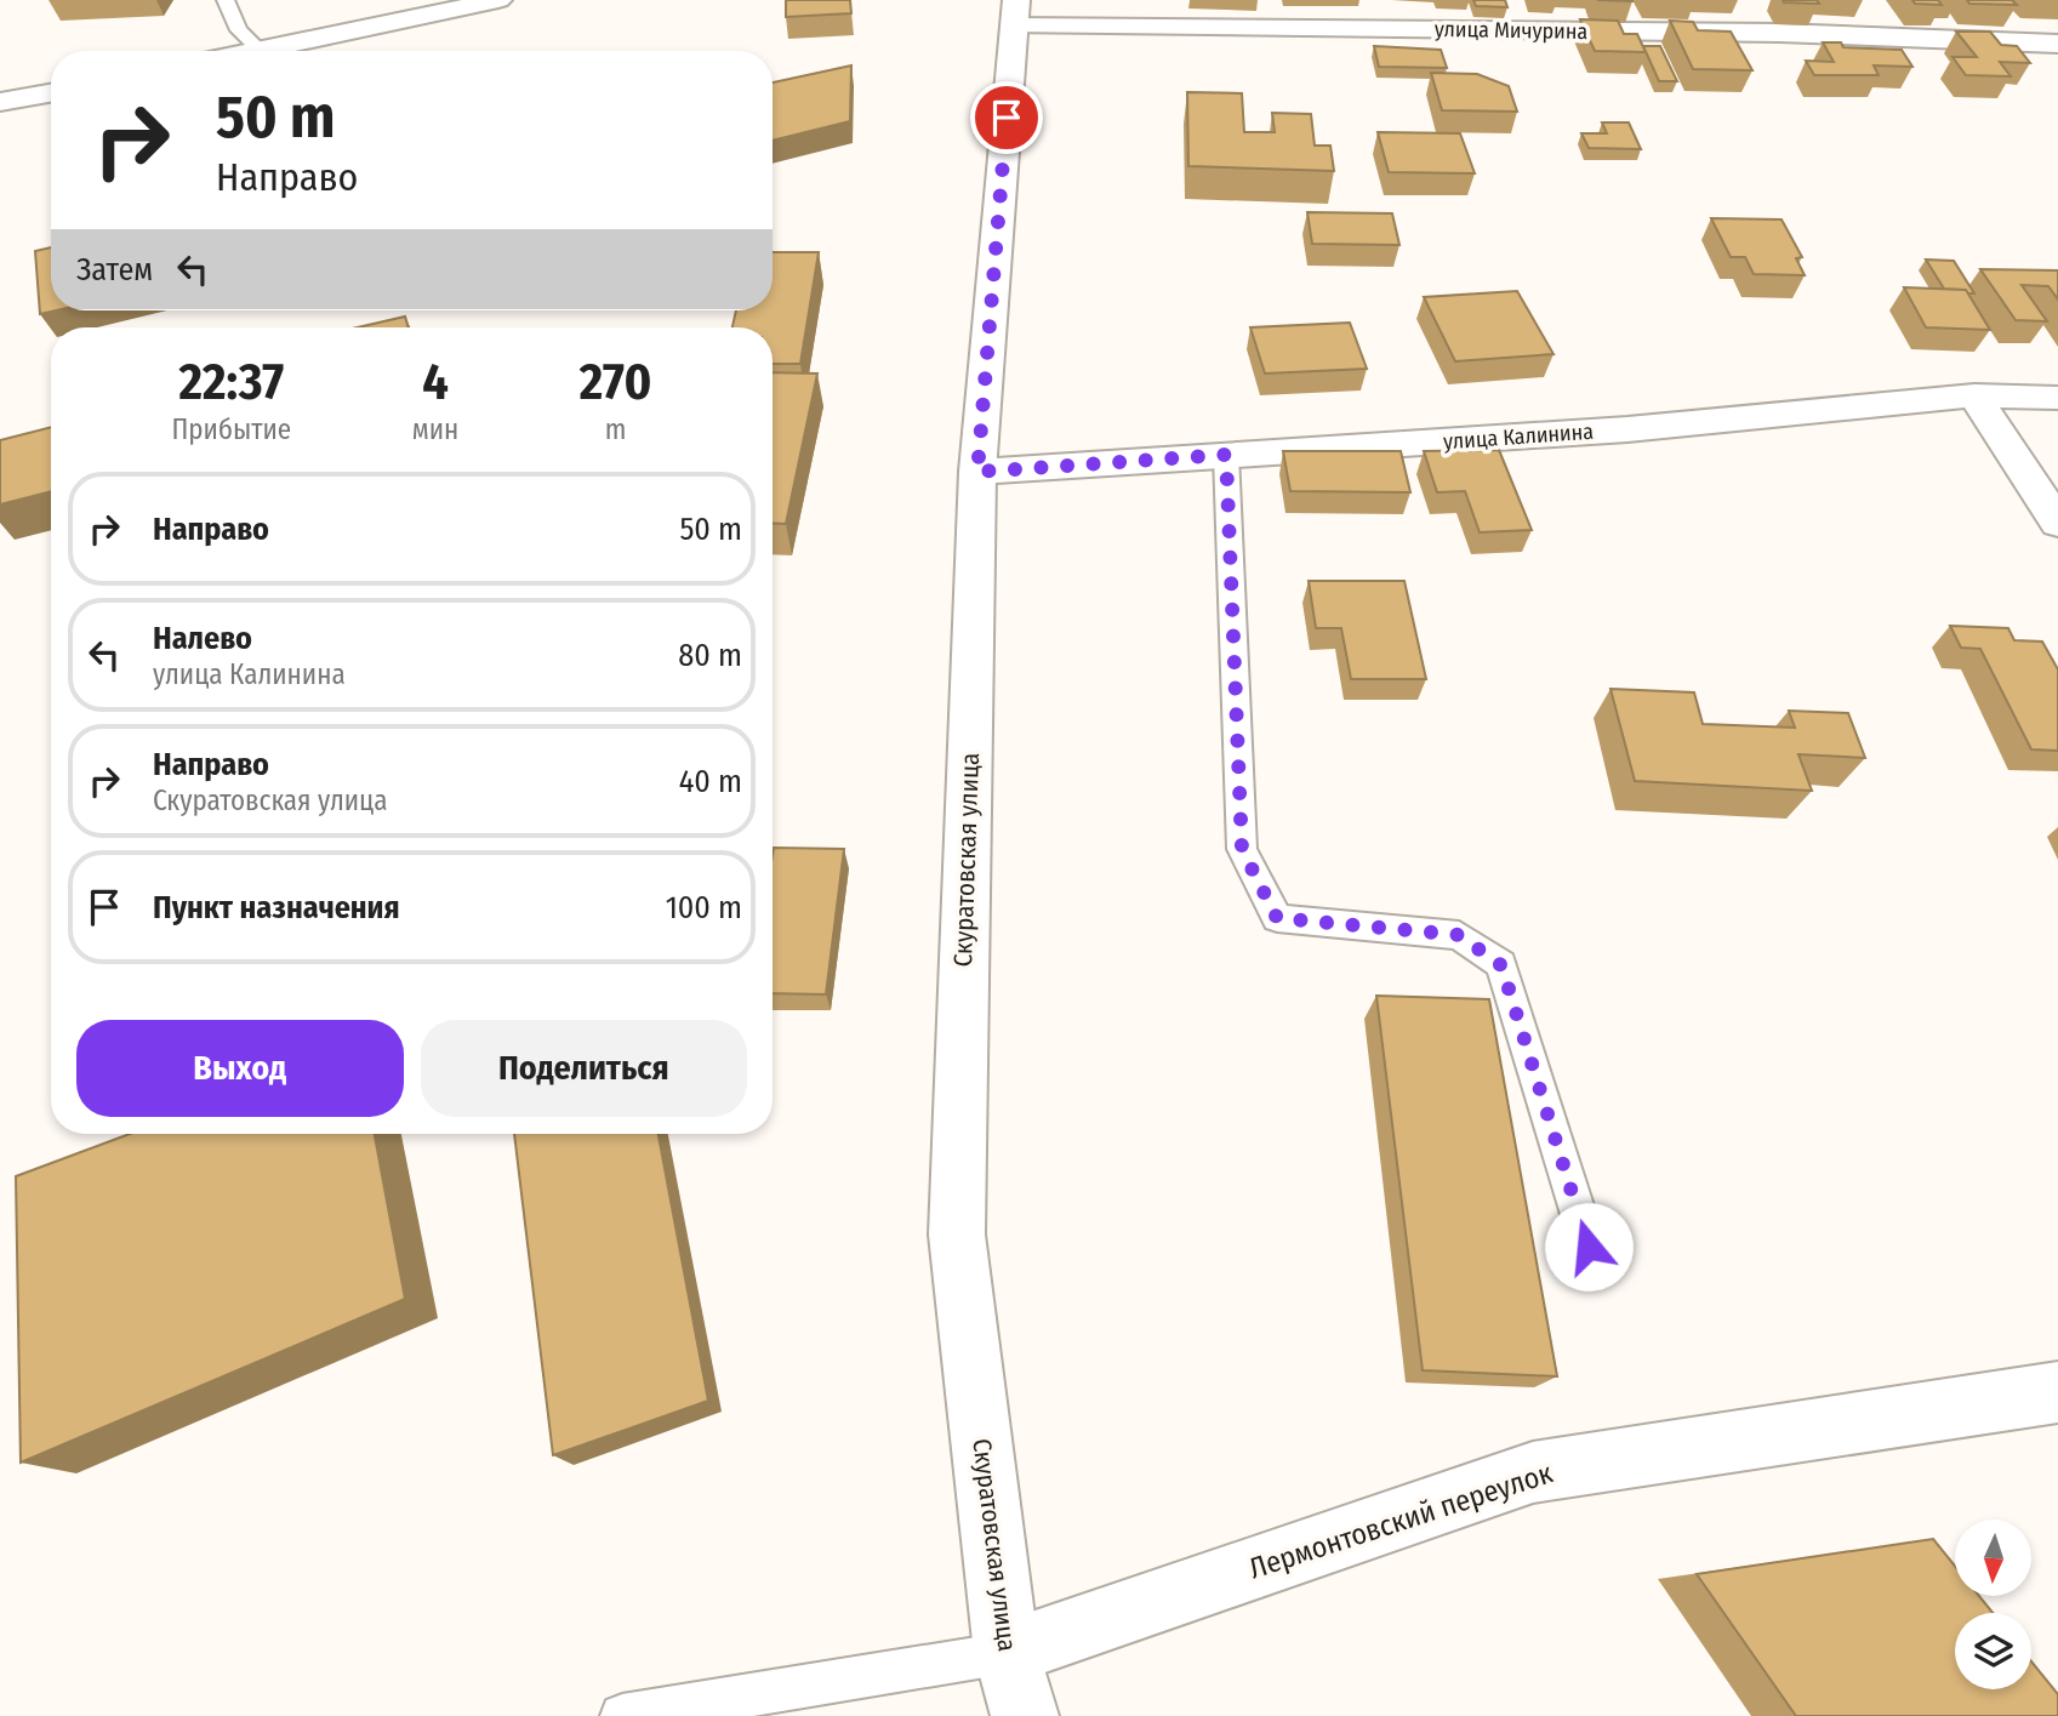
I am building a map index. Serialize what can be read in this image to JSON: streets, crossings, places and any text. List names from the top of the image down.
{
  "streets": {
    "street": [
      "улица Мичурина",
      "улица Калинина",
      "Скуратовская улица",
      "Лермонтовский переулок"
    ]
  },
  "crossings": [
    ["улица Мичурина", "Скуратовская улица"],
    ["улица Калинина", "Скуратовская улица"],
    ["Скуратовская улица", "Лермонтовский переулок"]
  ],
  "north": "bottom",
  "page": {
    "turn": ["50 m", "Направо"],
    "then": "Затем",
    "eta": [
      "22:37",
      "Прибытие",
      "4",
      "мин",
      "270",
      "m"
    ],
    "list": [
      {
        "name": "Направо",
        "value": "50 m"
      },
      {
        "name": "Налево",
        "note": "улица Калинина",
        "value": "80 m"
      },
      {
        "name": "Направо",
        "note": "Скуратовская улица",
        "value": "40 m"
      },
      {
        "name": "Пункт назначения",
        "value": "100 m"
      }
    ],
    "buttons": ["Выход", "Поделиться"]
  }
}
